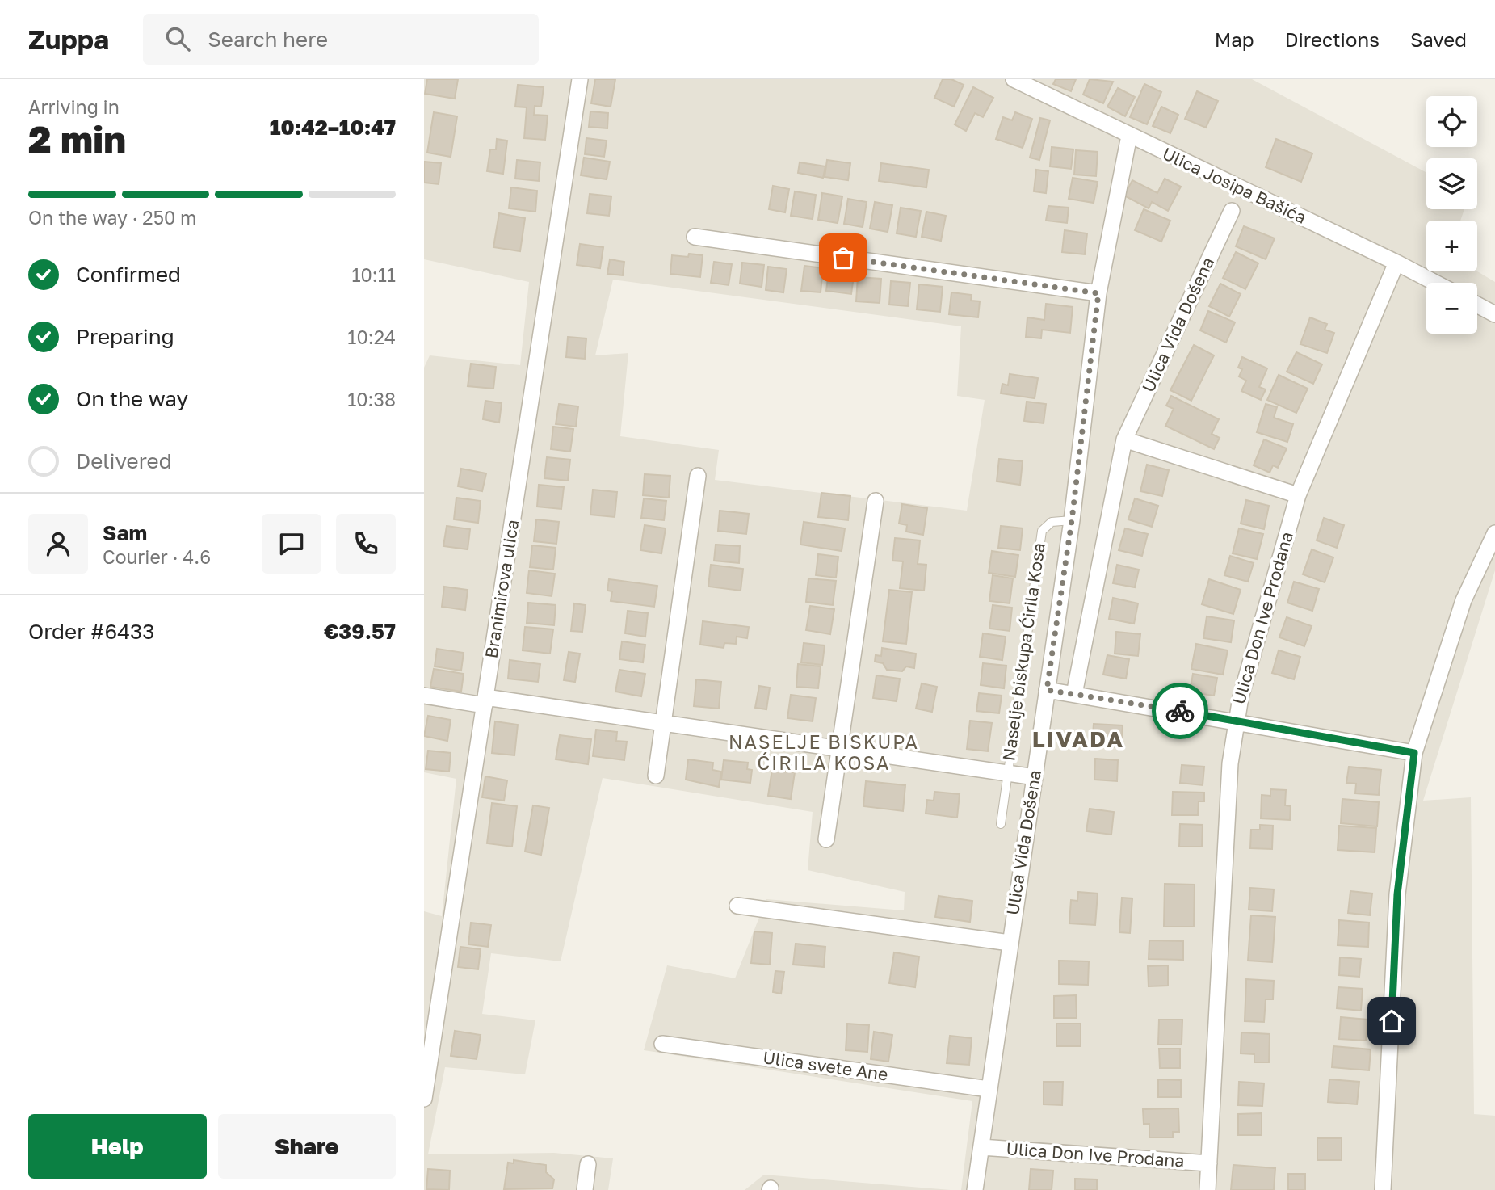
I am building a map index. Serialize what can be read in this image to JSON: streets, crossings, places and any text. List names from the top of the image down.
{
  "streets": {
    "street": [
      "Ulica Josipa Bašića",
      "Ulica Vida Došena",
      "Branimirova ulica",
      "Ulica Don Ive Prodana",
      "Naselje biskupa Ćirila Kosa",
      "Ulica svete Ane"
    ]
  },
  "crossings": [
    ["Ulica Josipa Bašića", "Ulica Vida Došena"],
    ["Ulica Josipa Bašića", "Ulica Don Ive Prodana"],
    ["Ulica Vida Došena", "Ulica Don Ive Prodana"],
    ["Ulica Vida Došena", "Naselje biskupa Ćirila Kosa"],
    ["Ulica Vida Došena", "Ulica svete Ane"],
    ["Branimirova ulica", "Naselje biskupa Ćirila Kosa"]
  ],
  "districts": ["LIVADA", "NASELJE BISKUPA ĆIRILA KOSA"],
  "page": {
    "header": "Zuppa",
    "search": "Search here",
    "nav": ["Map", "Directions", "Saved"],
    "heading": ["2 min", "Arriving in", "10:42–10:47"],
    "panel": [
      "Sam",
      "Courier · 4.6",
      "Order #6433",
      "€39.57"
    ],
    "map_buttons": ["+", "−"],
    "bar": "On the way · 250 m",
    "list": [
      ["Confirmed", "10:11"],
      ["Preparing", "10:24"],
      ["On the way", "10:38"],
      "Delivered"
    ],
    "buttons": ["Help", "Share"]
  }
}
